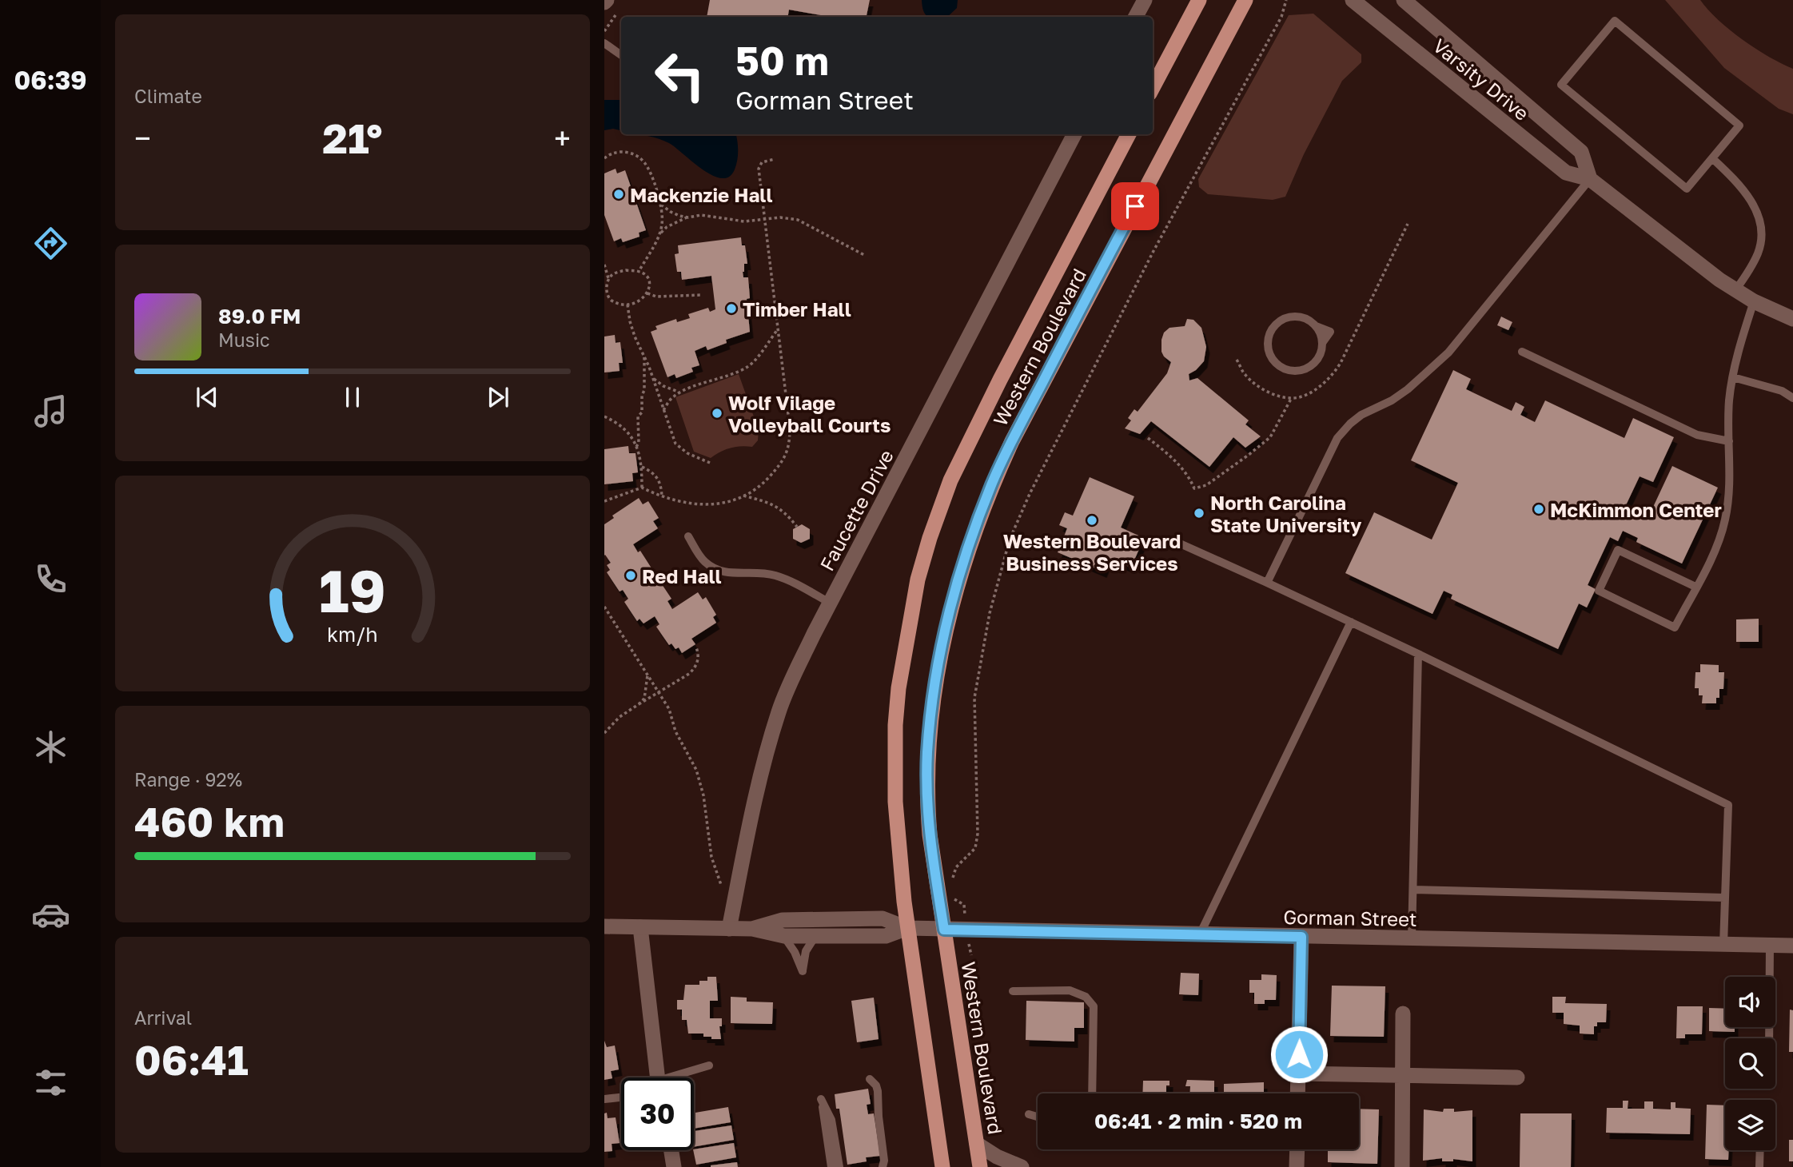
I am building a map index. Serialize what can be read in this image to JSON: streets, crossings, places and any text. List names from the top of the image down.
{
  "streets": {
    "main road": ["Western Boulevard"],
    "street": ["Varsity Drive", "Faucette Drive", "Gorman Street"]
  },
  "crossings": [
    ["Western Boulevard", "Gorman Street"],
    ["Faucette Drive", "Gorman Street"]
  ],
  "places": [
    "Mackenzie Hall",
    "Timber Hall",
    "Wolf Vilage Volleyball Courts",
    "McKimmon Center",
    "North Carolina State University",
    "Western Boulevard Business Services",
    "Red Hall"
  ],
  "page": {
    "tabs": "06:39",
    "tile": [
      "Climate",
      ["Range · 92%", "460 km"],
      ["Arrival", "06:41"]
    ],
    "turn": ["50 m", "Gorman Street"],
    "heat": ["−", "21°", "+"],
    "song": ["89.0 FM", "Music"],
    "limit": "30",
    "trip": "06:41 · 2 min · 520 m",
    "gauge": ["19", "km/h"]
  }
}
